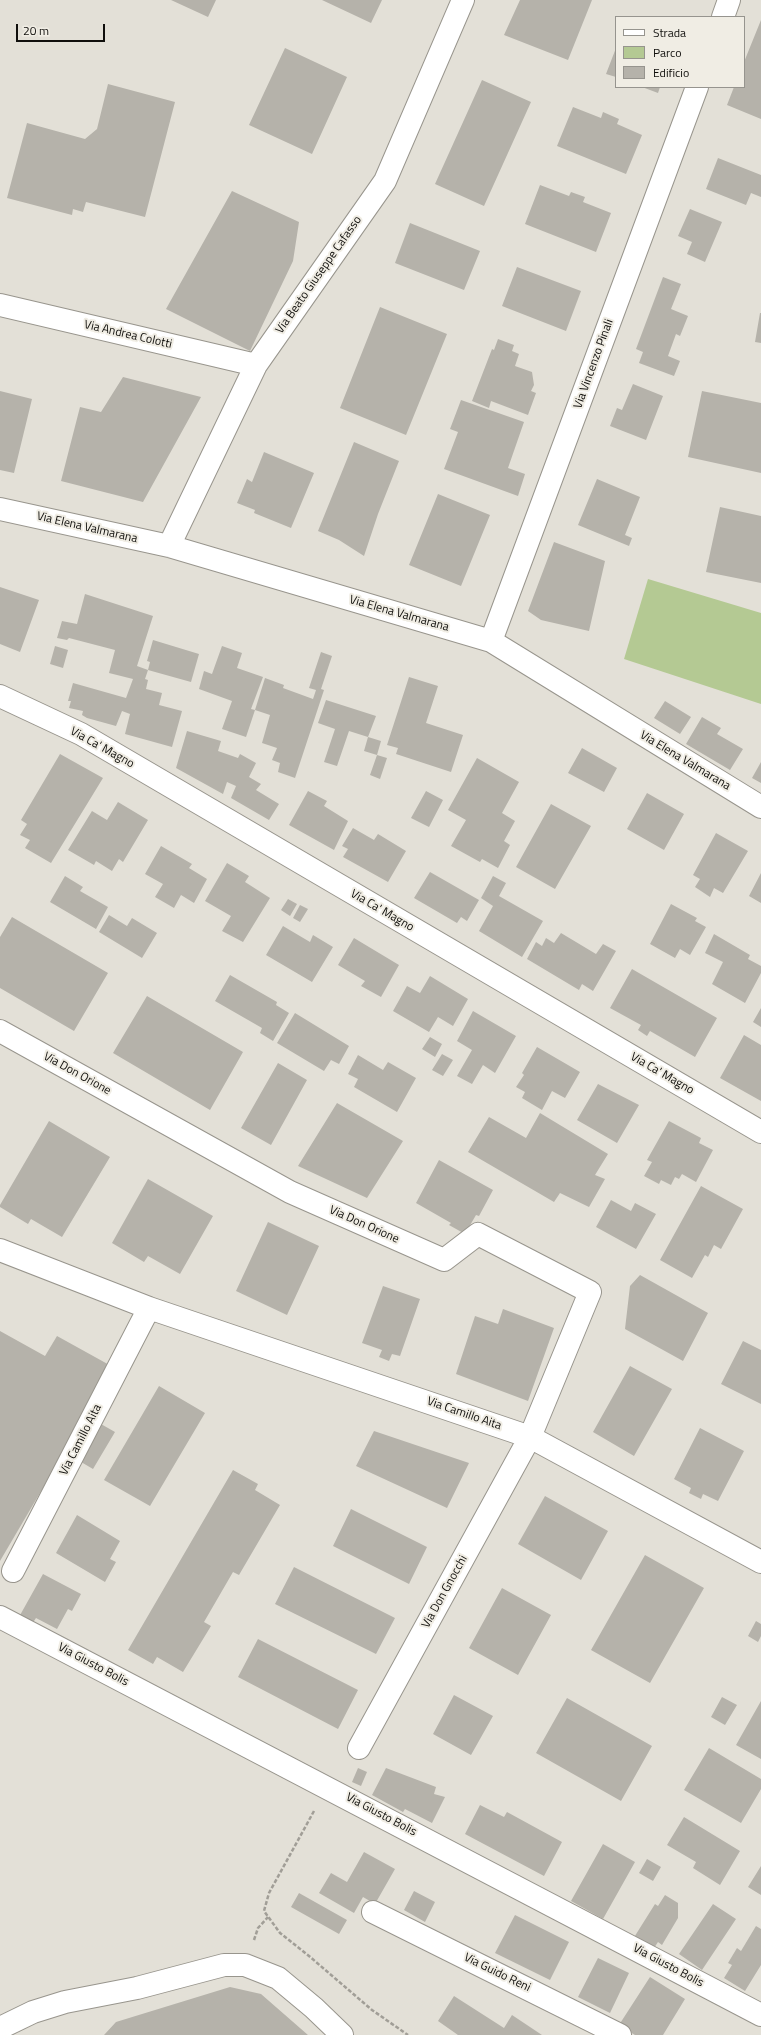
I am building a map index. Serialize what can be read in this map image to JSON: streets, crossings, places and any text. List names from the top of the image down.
{
  "streets": {
    "street": [
      "Via Beato Giuseppe Cafasso",
      "Via Andrea Colotti",
      "Via Vincenzo Pinali",
      "Via Elena Valmarana",
      "Via Ca' Magno",
      "Via Don Orione",
      "Via Camillo Aita",
      "Via Don Gnocchi",
      "Via Giusto Bolis",
      "Via Guido Reni"
    ]
  },
  "crossings": [
    ["Via Beato Giuseppe Cafasso", "Via Andrea Colotti"],
    ["Via Beato Giuseppe Cafasso", "Via Elena Valmarana"],
    ["Via Vincenzo Pinali", "Via Elena Valmarana"],
    ["Via Don Orione", "Via Camillo Aita"],
    ["Via Don Orione", "Via Don Gnocchi"],
    ["Via Camillo Aita", "Via Don Gnocchi"]
  ],
  "legend": ["Strada", "Parco", "Edificio"],
  "scale_bar": "20 m"
}
